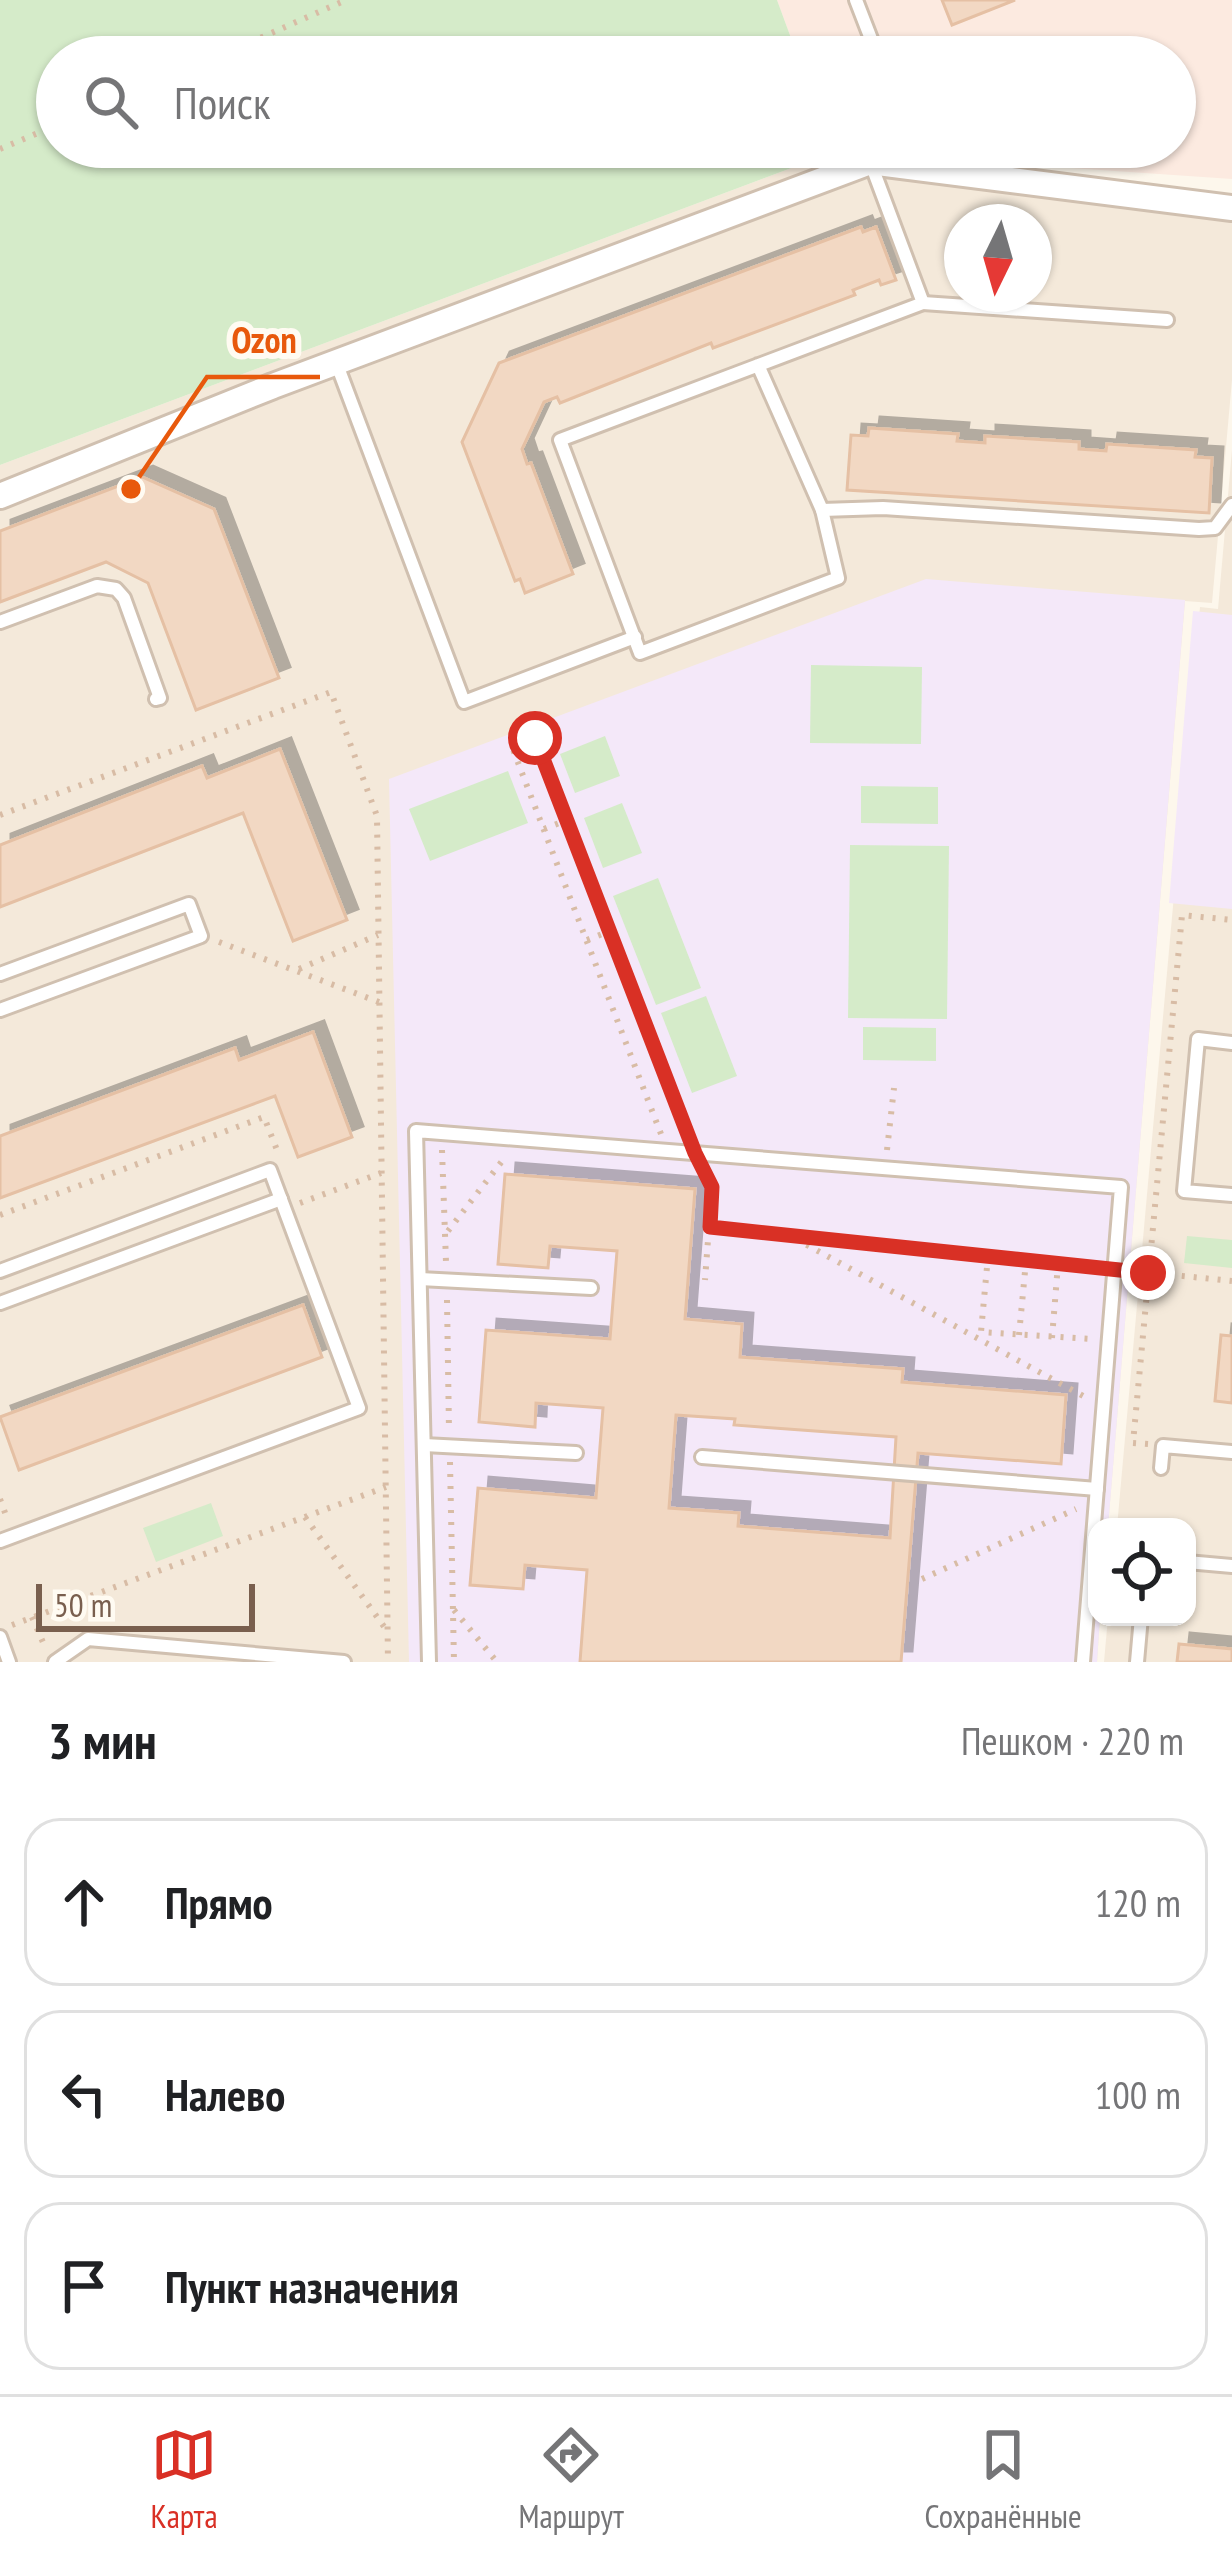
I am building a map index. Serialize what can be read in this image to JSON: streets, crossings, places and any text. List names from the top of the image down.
{
  "places": ["Ozon"],
  "scale_bar": "50 m",
  "north": "bottom",
  "page": {
    "search": "Поиск",
    "scale": "50 m",
    "heading": ["3 мин", "Пешком · 220 m"],
    "list": [
      ["Прямо", "120 m"],
      ["Налево", "100 m"],
      "Пункт назначения"
    ],
    "nav": ["Карта", "Маршрут", "Сохранённые"]
  }
}
